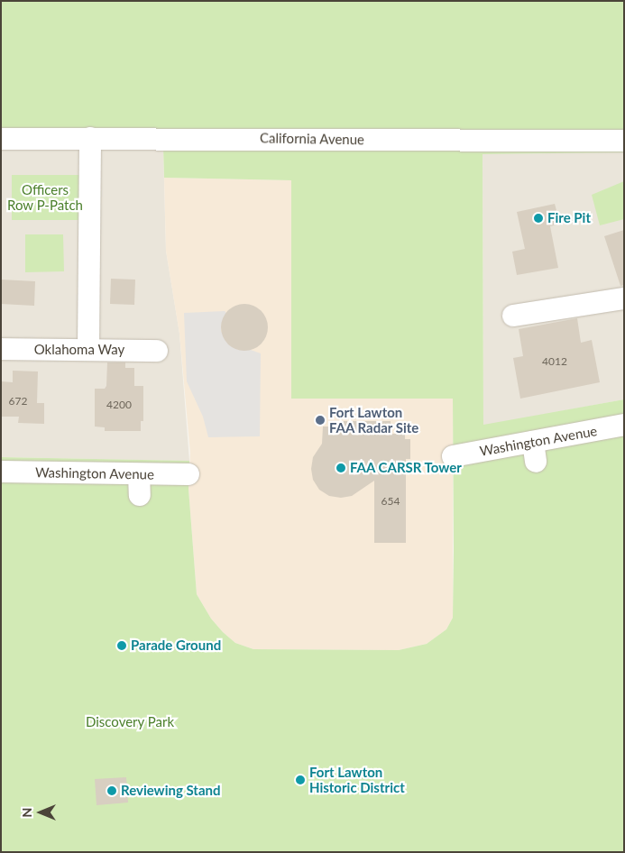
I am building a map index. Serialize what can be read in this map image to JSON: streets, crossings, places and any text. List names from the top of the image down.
{
  "streets": {
    "street": ["California Avenue", "Oklahoma Way", "Washington Avenue"]
  },
  "parks": ["Officers Row P-Patch", "Discovery Park"],
  "places": [
    "Fire Pit",
    "Fort Lawton FAA Radar Site",
    "FAA CARSR Tower",
    "Parade Ground",
    "Fort Lawton Historic District",
    "Reviewing Stand"
  ],
  "house_numbers": [
    "4012",
    "672",
    "4200",
    "654"
  ],
  "north": "left"
}
